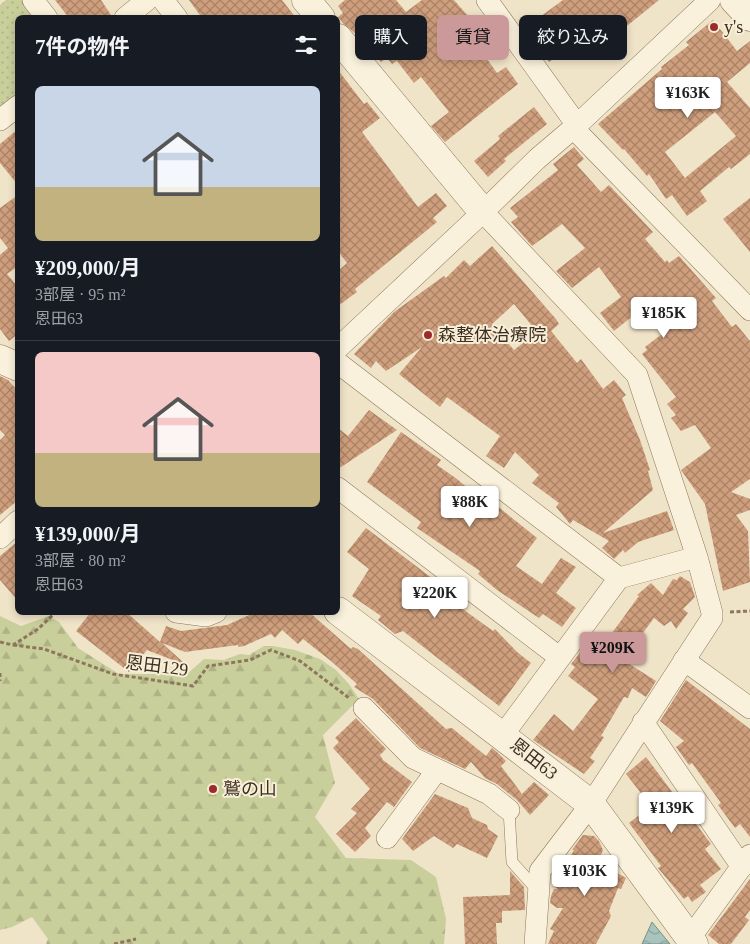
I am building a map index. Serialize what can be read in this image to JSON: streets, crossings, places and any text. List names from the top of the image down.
{
  "streets": {
    "street": ["恩田63"],
    "path": ["恩田129"]
  },
  "places": ["y's", "森整体治療院", "鷲の山"],
  "page": {
    "chip": ["購入", "賃貸", "絞り込み"],
    "heading": "7件の物件",
    "list": [
      {
        "name": "¥209,000/月",
        "note": "3部屋 · 95 m² · 恩田63"
      },
      {
        "name": "¥139,000/月",
        "note": "3部屋 · 80 m² · 恩田63"
      }
    ],
    "price": [
      "¥163K",
      "¥185K",
      "¥88K",
      "¥220K",
      "¥209K",
      "¥139K",
      "¥103K"
    ]
  }
}
